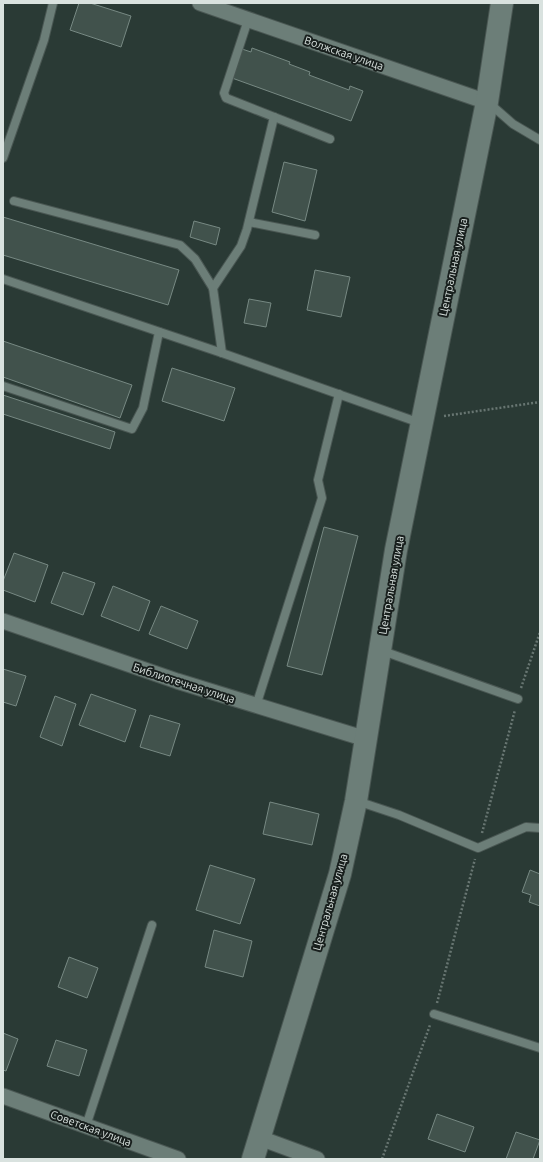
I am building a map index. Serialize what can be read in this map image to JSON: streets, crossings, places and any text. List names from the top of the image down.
{
  "streets": {
    "main road": ["Центральная улица"],
    "street": ["Волжская улица", "Библиотечная улица", "Советская улица"]
  },
  "crossings": [
    ["Волжская улица", "Центральная улица"],
    ["Центральная улица", "Библиотечная улица"]
  ]
}
